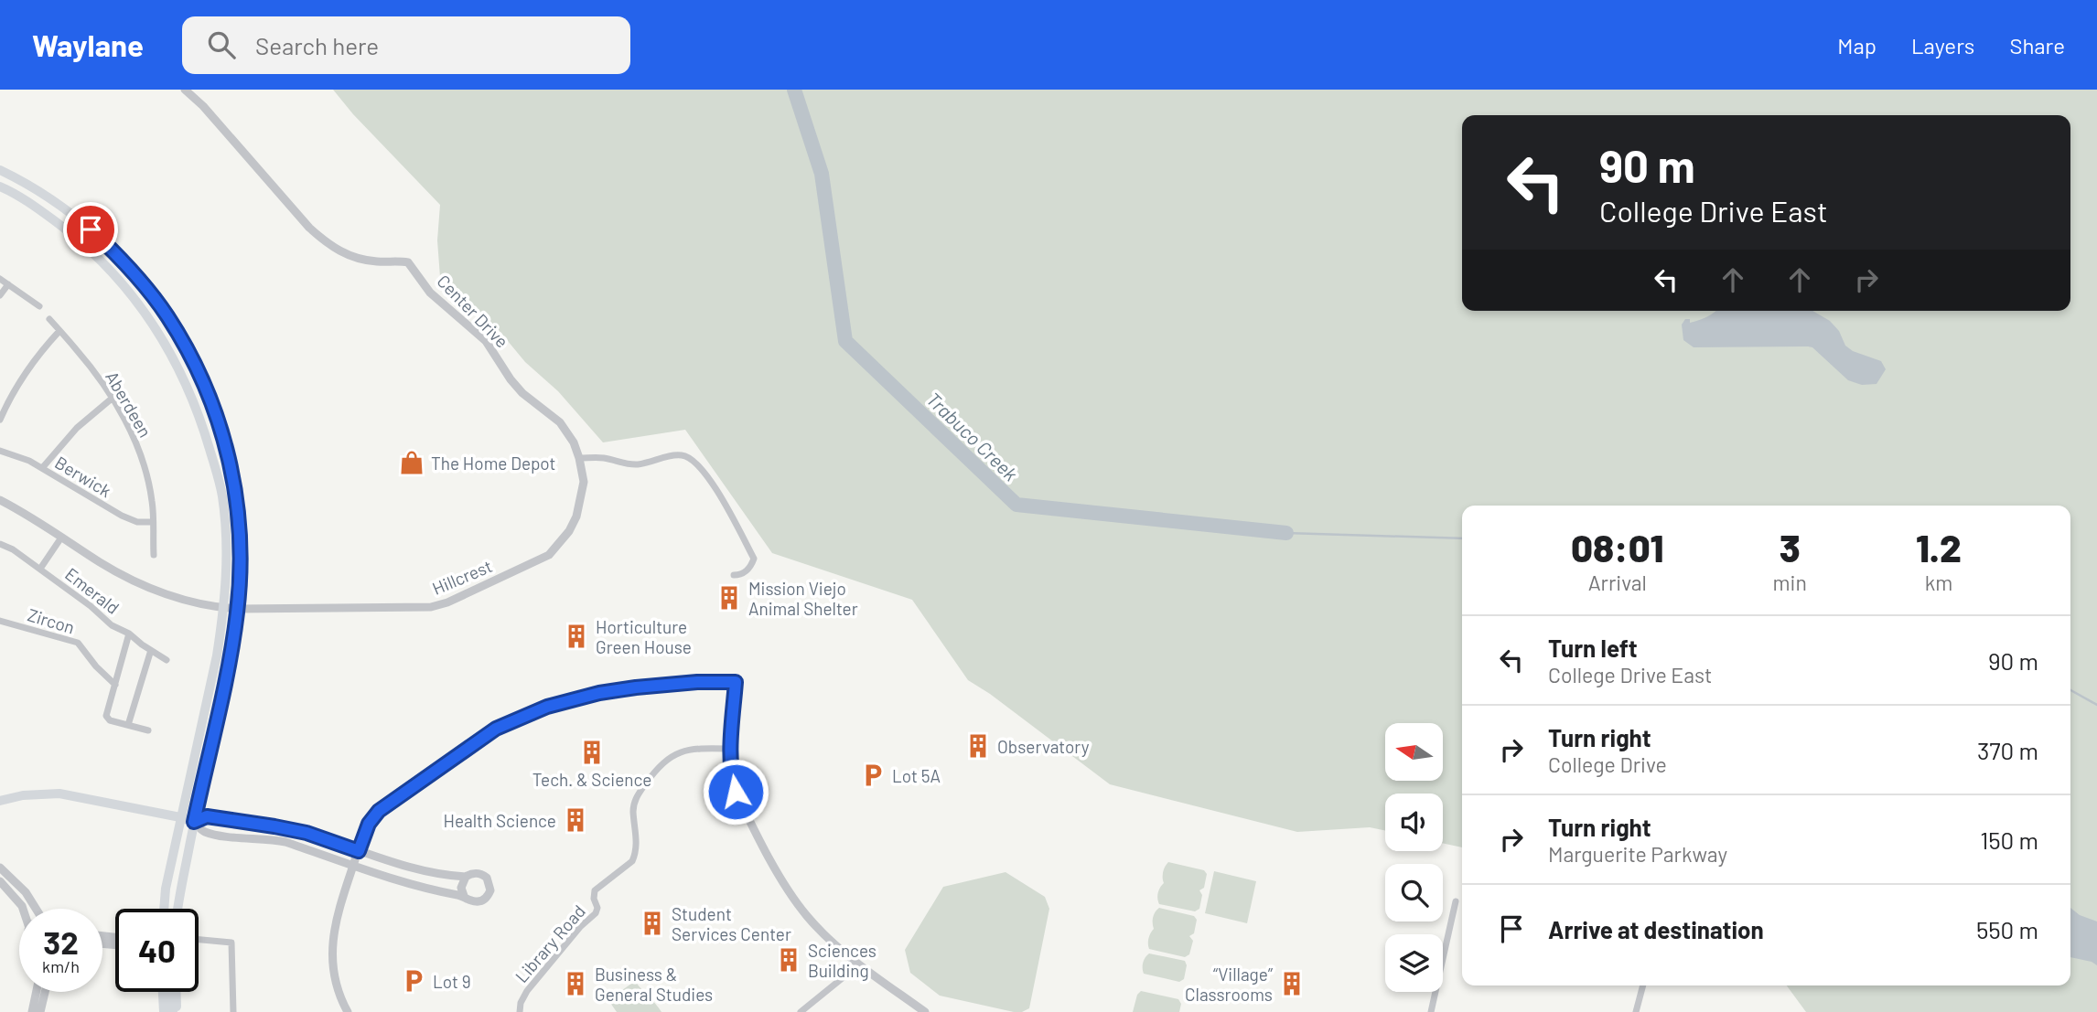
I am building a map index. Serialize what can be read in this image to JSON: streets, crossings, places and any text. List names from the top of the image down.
{
  "streets": {
    "street": [
      "Center Drive",
      "Aberdeen",
      "Berwick",
      "Hillcrest",
      "Emerald",
      "Zircon",
      "Library Road"
    ]
  },
  "crossings": [
    ["Center Drive", "Hillcrest"],
    ["Aberdeen", "Berwick"]
  ],
  "water": ["Trabuco Creek"],
  "places": {
    "shop": ["The Home Depot"],
    "building": [
      "Mission Viejo Animal Shelter",
      "Horticulture Green House",
      "Observatory",
      "Tech. & Science",
      "Health Science",
      "Student Services Center",
      "Sciences Building",
      "Business & General Studies",
      "“Village” Classrooms"
    ],
    "parking": ["Lot 5A", "Lot 9"]
  },
  "north": "left",
  "page": {
    "header": "Waylane",
    "search": "Search here",
    "nav": ["Map", "Layers", "Share"],
    "turn": ["90 m", "College Drive East"],
    "eta": [
      "08:01",
      "Arrival",
      "3",
      "min",
      "1.2",
      "km"
    ],
    "list": [
      {
        "name": "Turn left",
        "note": "College Drive East",
        "value": "90 m"
      },
      {
        "name": "Turn right",
        "note": "College Drive",
        "value": "370 m"
      },
      {
        "name": "Turn right",
        "note": "Marguerite Parkway",
        "value": "150 m"
      },
      {
        "name": "Arrive at destination",
        "value": "550 m"
      }
    ],
    "speed": "32 km/h",
    "limit": "40"
  }
}
